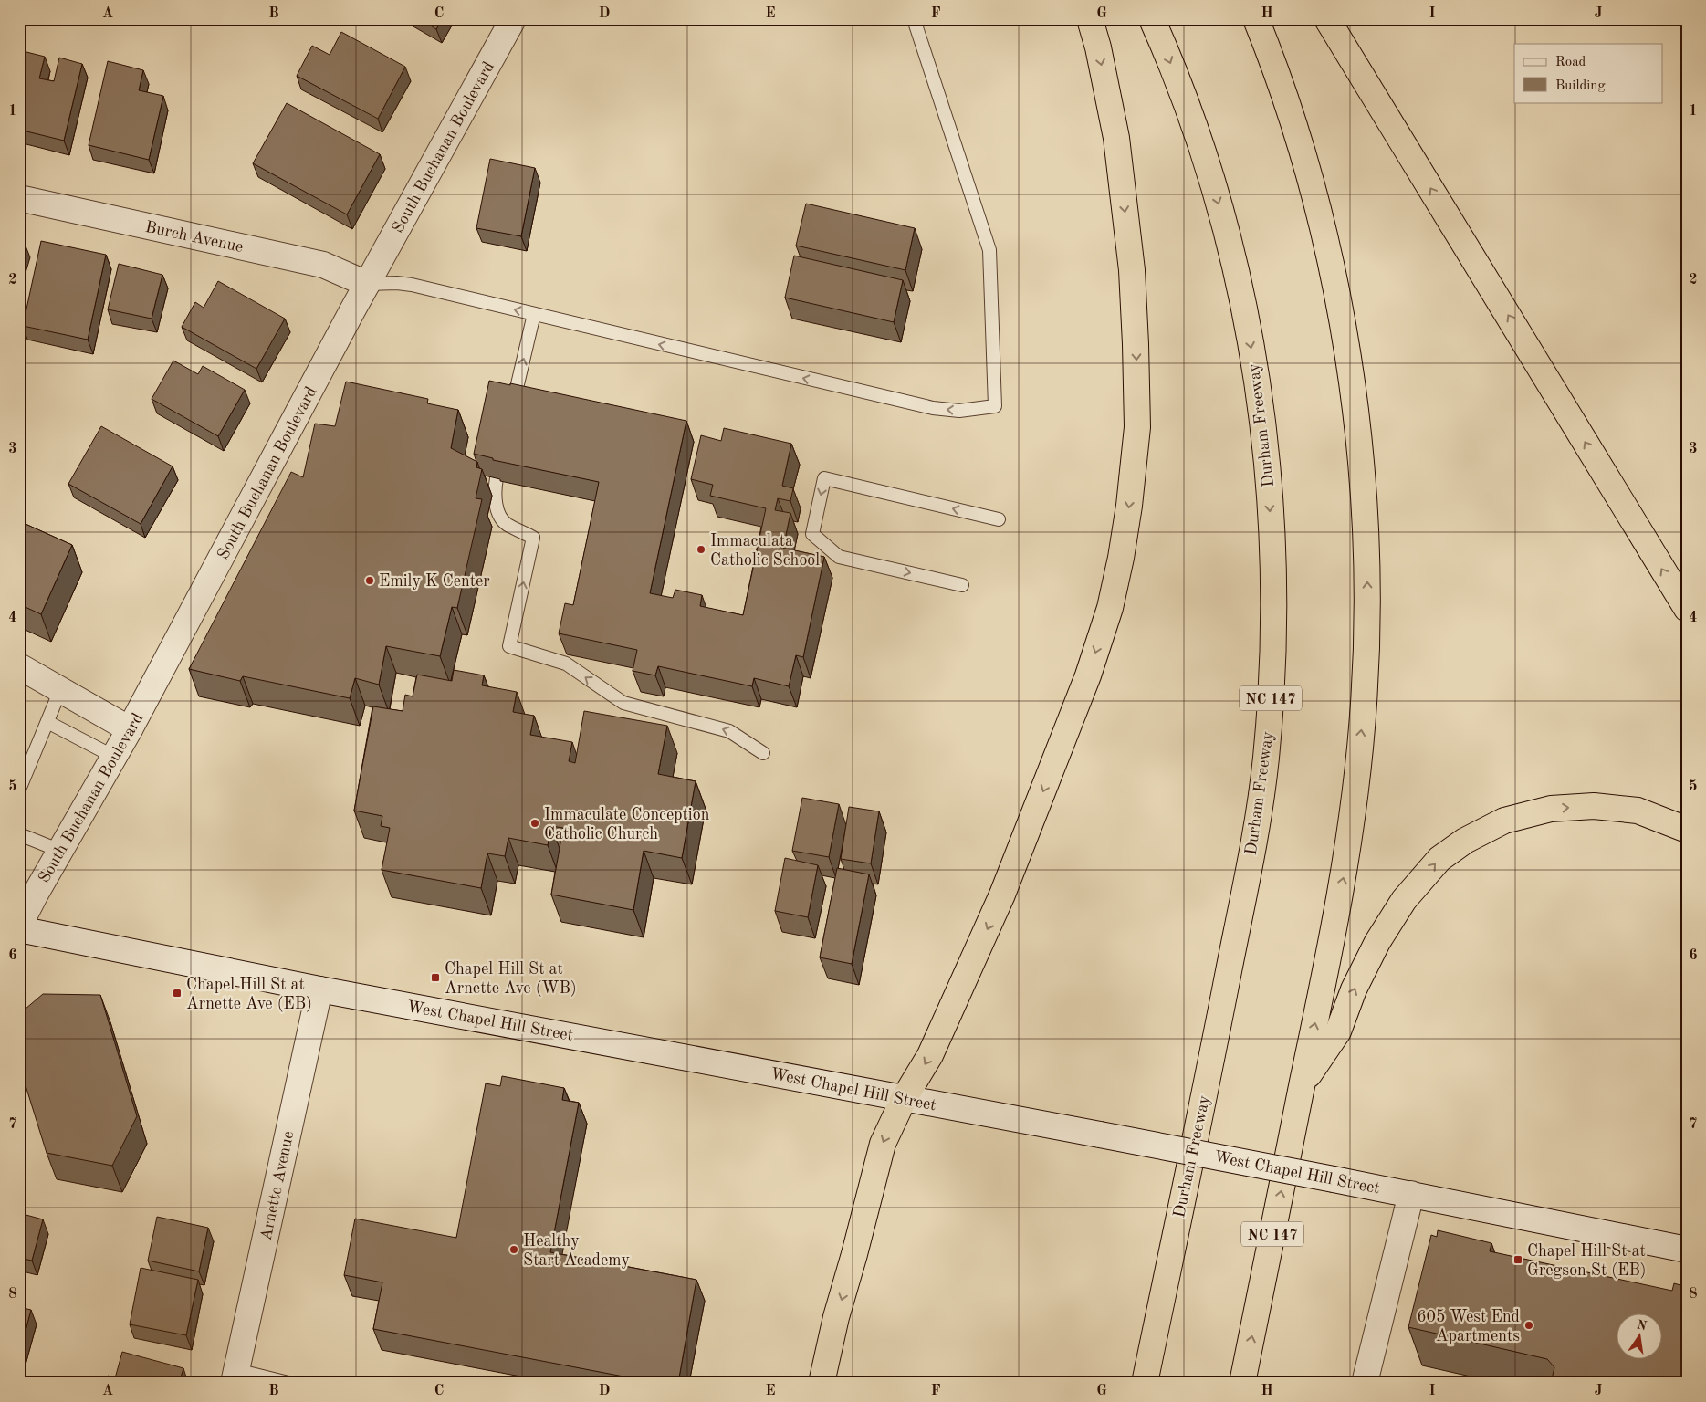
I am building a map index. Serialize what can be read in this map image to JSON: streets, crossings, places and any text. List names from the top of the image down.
{
  "streets": {
    "highway": ["Durham Freeway", "NC 147"],
    "street": [
      "South Buchanan Boulevard",
      "Burch Avenue",
      "West Chapel Hill Street",
      "Arnette Avenue"
    ]
  },
  "crossings": [
    ["South Buchanan Boulevard", "Burch Avenue"],
    ["West Chapel Hill Street", "Arnette Avenue"]
  ],
  "places": {
    "other": [
      "Immaculata Catholic School",
      "Emily K Center",
      "Immaculate Conception Catholic Church",
      "Healthy Start Academy",
      "605 West End Apartments"
    ],
    "transit": ["Chapel Hill St at Arnette Ave (WB)", "Chapel Hill St at Arnette Ave (EB)", "Chapel Hill St at Gregson St (EB)"]
  },
  "legend": ["Road", "Building"],
  "north": "top",
  "grid": {
    "columns": [
      "A",
      "B",
      "C",
      "D",
      "E",
      "F",
      "G",
      "H",
      "I",
      "J"
    ],
    "rows": [
      "1",
      "2",
      "3",
      "4",
      "5",
      "6",
      "7",
      "8"
    ]
  }
}
